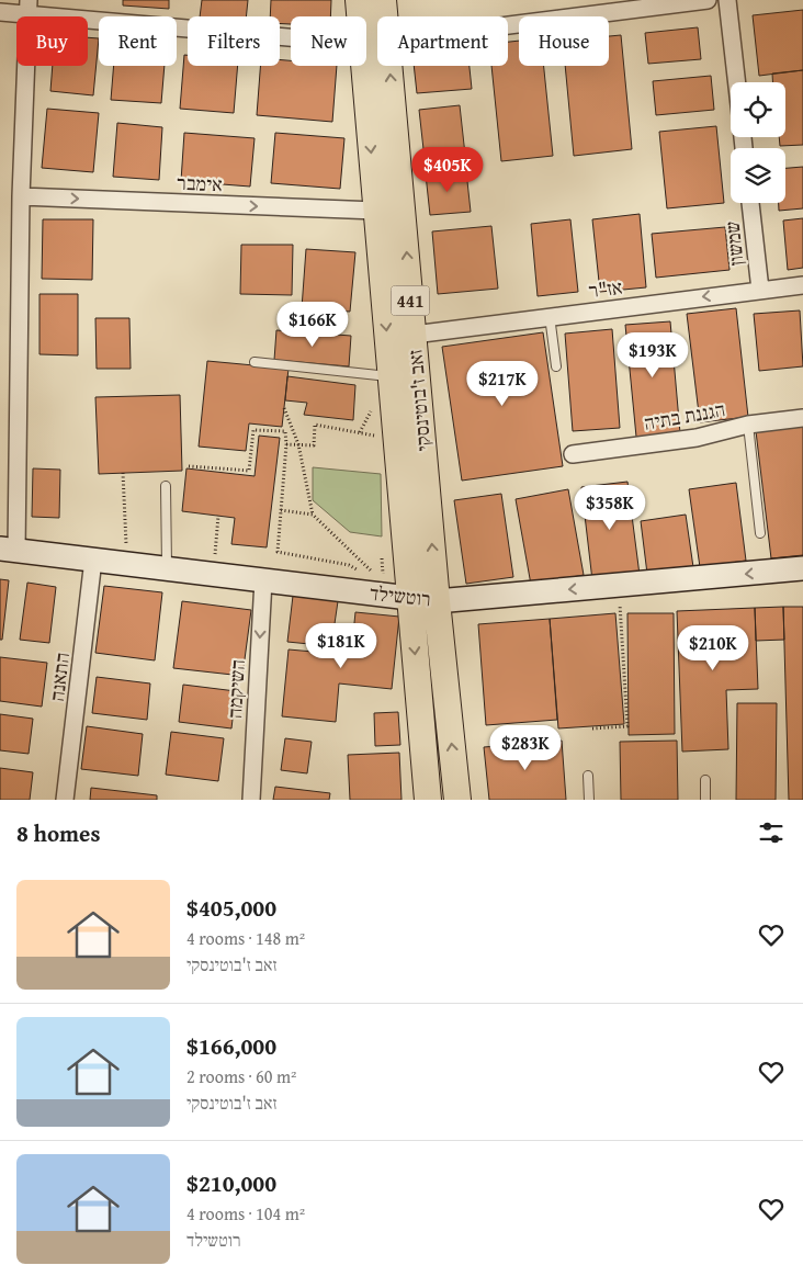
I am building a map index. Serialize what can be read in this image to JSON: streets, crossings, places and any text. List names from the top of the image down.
{
  "streets": {
    "main road": ["441", "זאב ז'בוטינסקי", "רוטשילד"],
    "street": [
      "אימבר",
      "שמשון",
      "אז\"ר",
      "הגננת בתיה",
      "התאנה",
      "השיקמה"
    ]
  },
  "crossings": [
    ["אימבר", "זאב ז'בוטינסקי"],
    ["שמשון", "אז\"ר"],
    ["אז\"ר", "זאב ז'בוטינסקי"],
    ["זאב ז'בוטינסקי", "רוטשילד"],
    ["רוטשילד", "התאנה"],
    ["רוטשילד", "השיקמה"]
  ],
  "one_way": [
    "אימבר",
    "אז\"ר",
    "רוטשילד",
    "השיקמה"
  ],
  "page": {
    "chip": [
      "Buy",
      "Rent",
      "Filters",
      "New",
      "Apartment",
      "House"
    ],
    "price": [
      "$405K",
      "$166K",
      "$193K",
      "$217K",
      "$358K",
      "$181K",
      "$210K",
      "$283K"
    ],
    "heading": "8 homes",
    "list": [
      {
        "name": "$405,000",
        "note": "4 rooms · 148 m² · זאב ז'בוטינסקי"
      },
      {
        "name": "$166,000",
        "note": "2 rooms · 60 m² · זאב ז'בוטינסקי"
      },
      {
        "name": "$210,000",
        "note": "4 rooms · 104 m² · רוטשילד"
      }
    ]
  }
}
